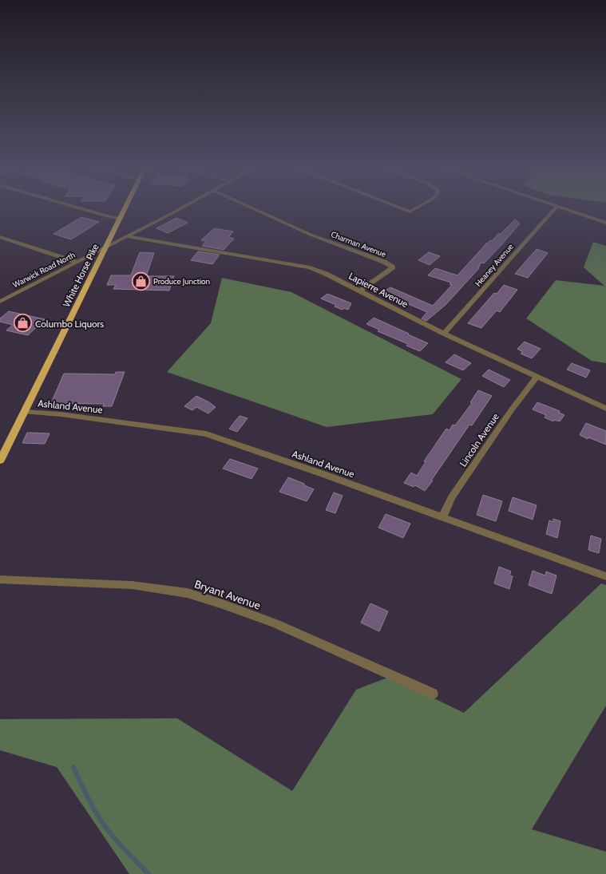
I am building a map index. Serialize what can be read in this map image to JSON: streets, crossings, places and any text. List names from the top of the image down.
{
  "streets": {
    "highway": ["White Horse Pike"],
    "street": [
      "Charman Avenue",
      "Heaney Avenue",
      "Warwick Road North",
      "Lapierre Avenue",
      "Ashland Avenue",
      "Lincoln Avenue",
      "Bryant Avenue"
    ]
  },
  "crossings": [
    ["Charman Avenue", "Lapierre Avenue"],
    ["Heaney Avenue", "Lapierre Avenue"],
    ["Warwick Road North", "White Horse Pike"],
    ["Warwick Road North", "Lapierre Avenue"],
    ["White Horse Pike", "Ashland Avenue"],
    ["Lapierre Avenue", "Lincoln Avenue"],
    ["Ashland Avenue", "Lincoln Avenue"]
  ],
  "places": {
    "shop": ["Produce Junction", "Columbo Liquors"]
  }
}
